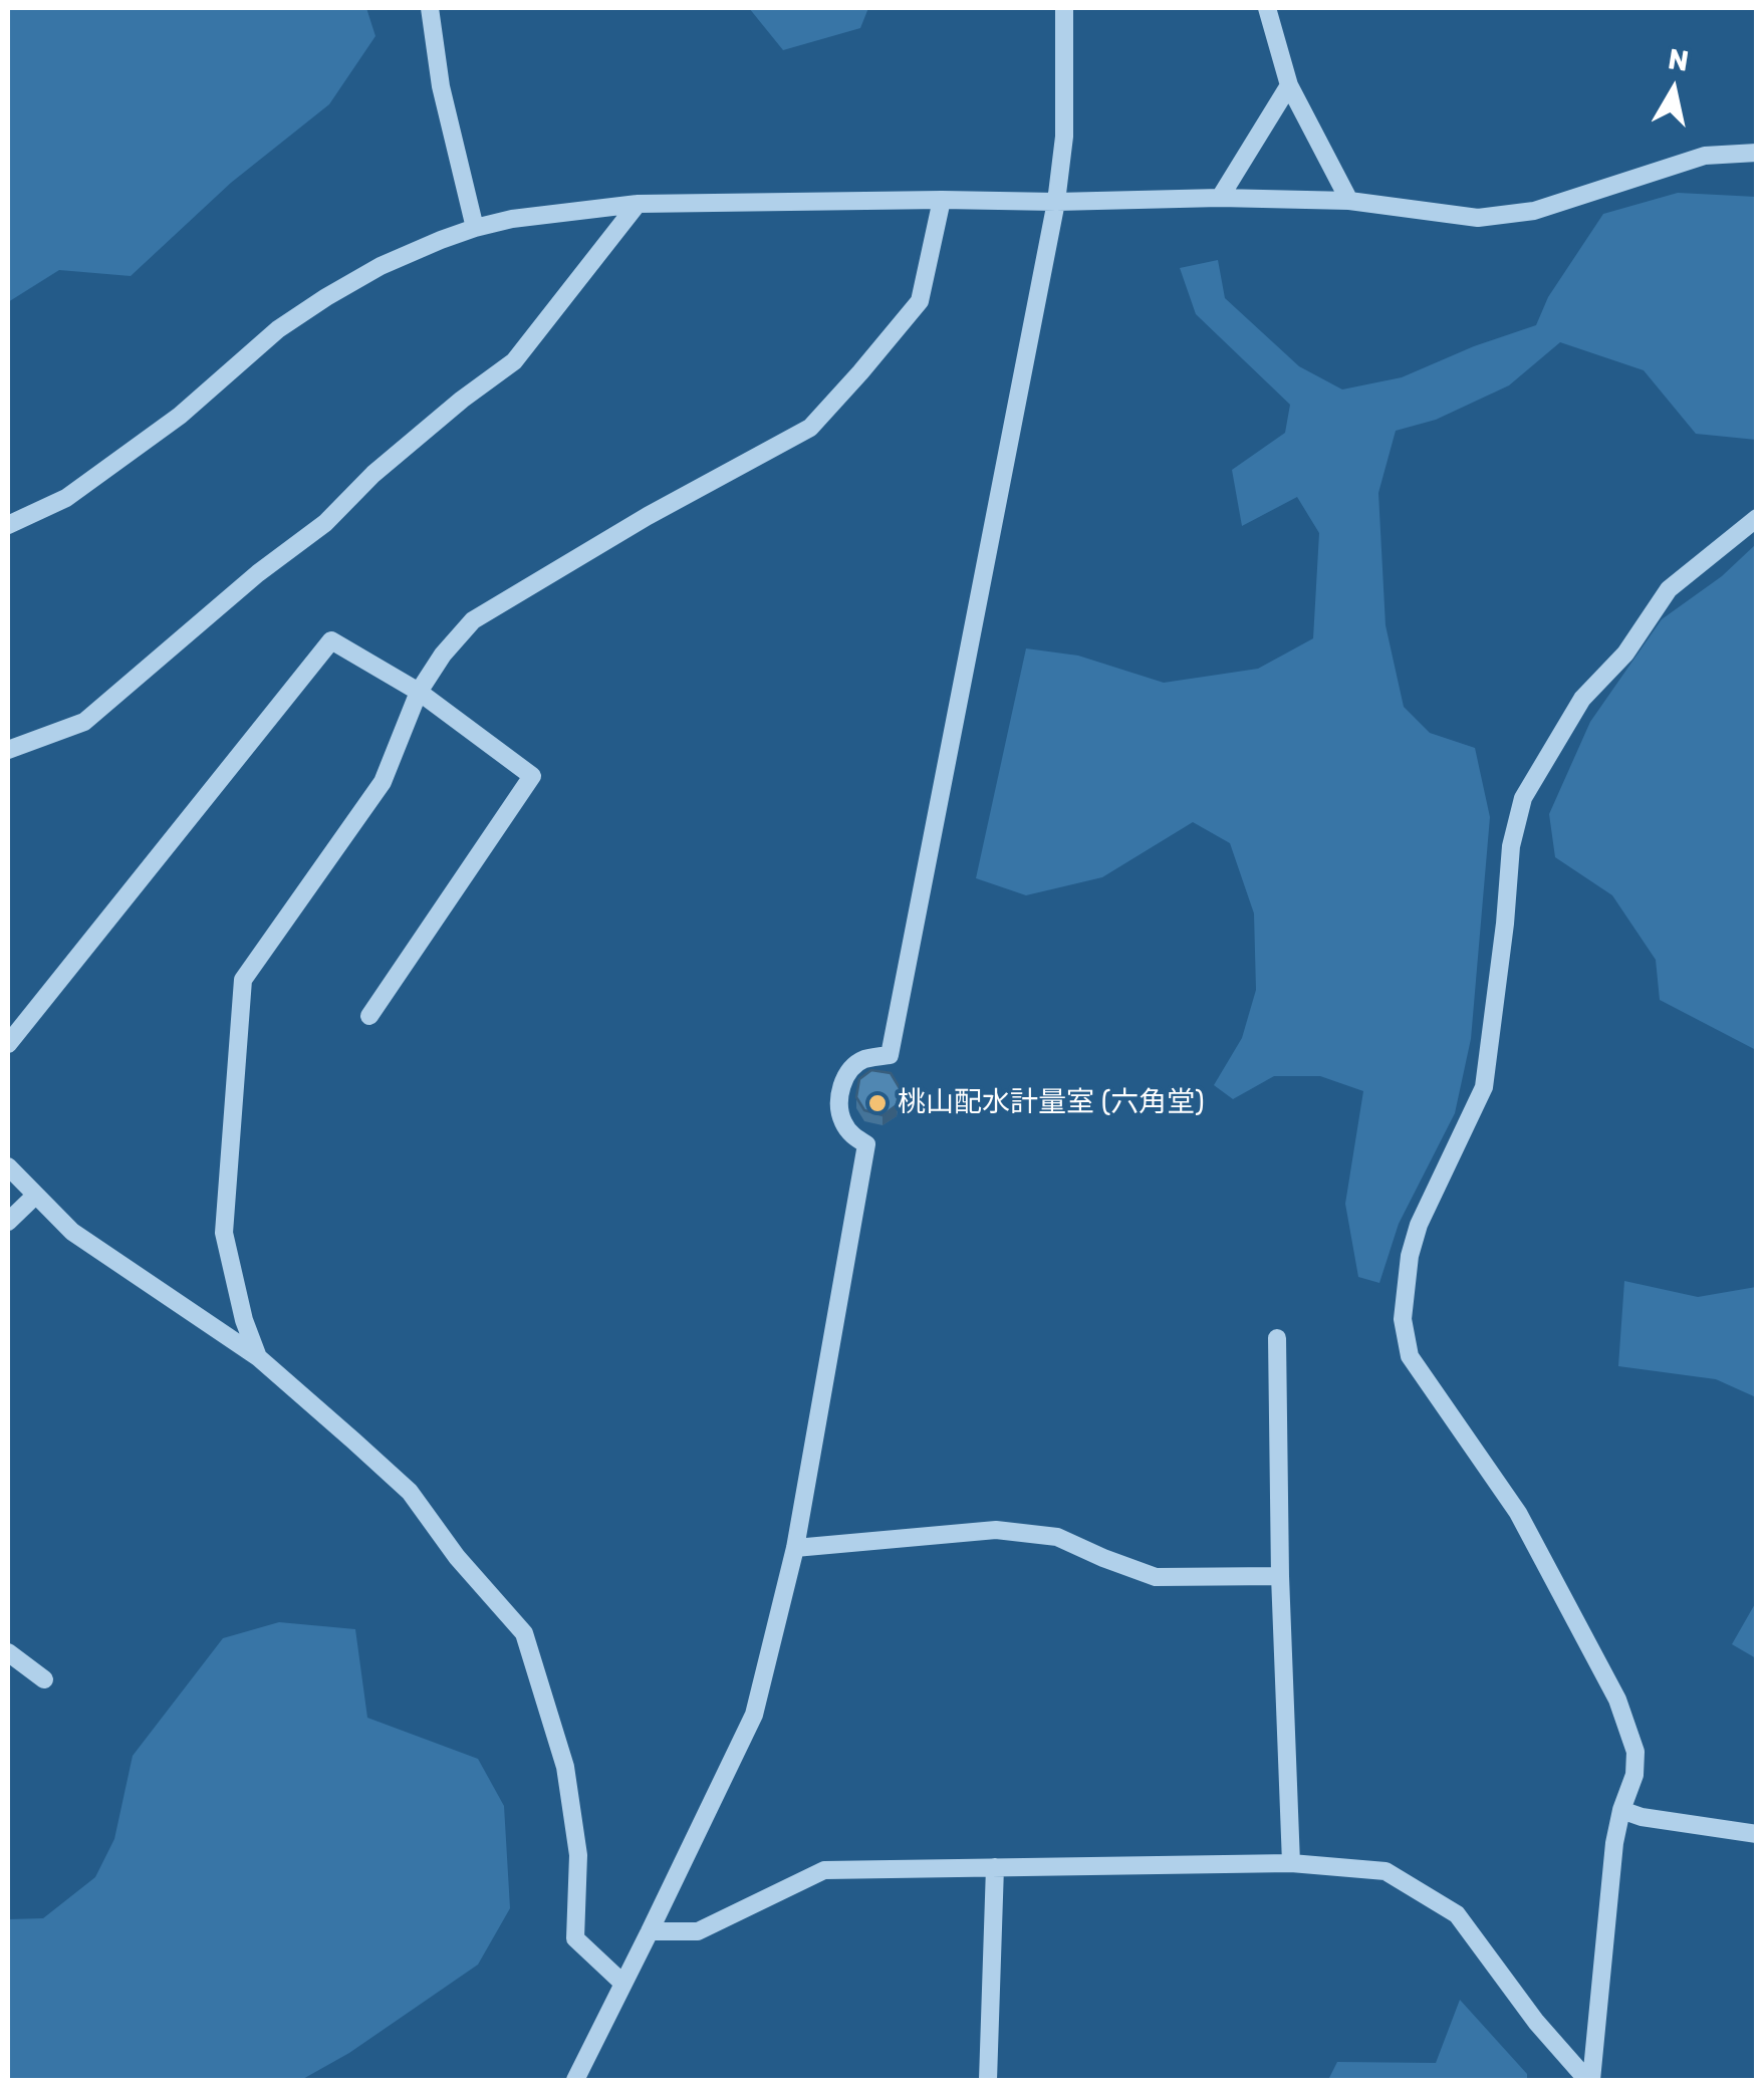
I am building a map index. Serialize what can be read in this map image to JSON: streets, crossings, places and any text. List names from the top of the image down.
{
  "places": ["桃山配水計量室 (六角堂)"],
  "north": "top"
}
